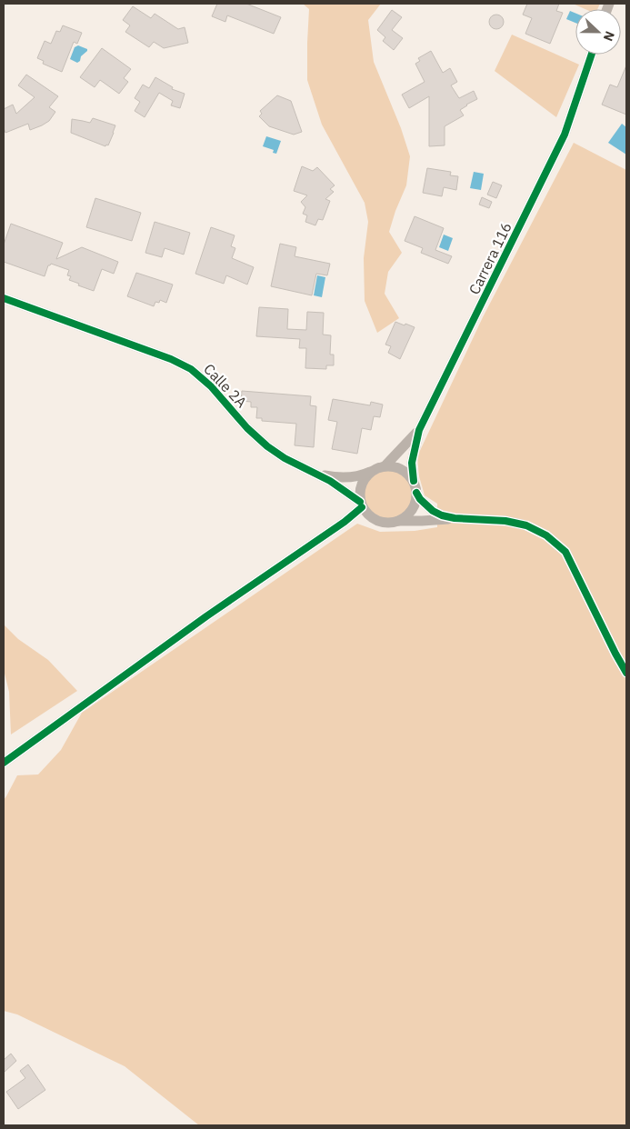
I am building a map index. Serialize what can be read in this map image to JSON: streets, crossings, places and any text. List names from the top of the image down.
{
  "streets": {
    "street": ["Carrera 116", "Calle 2A"]
  },
  "crossings": [
    ["Carrera 116", "Calle 2A"]
  ],
  "north": "right"
}
